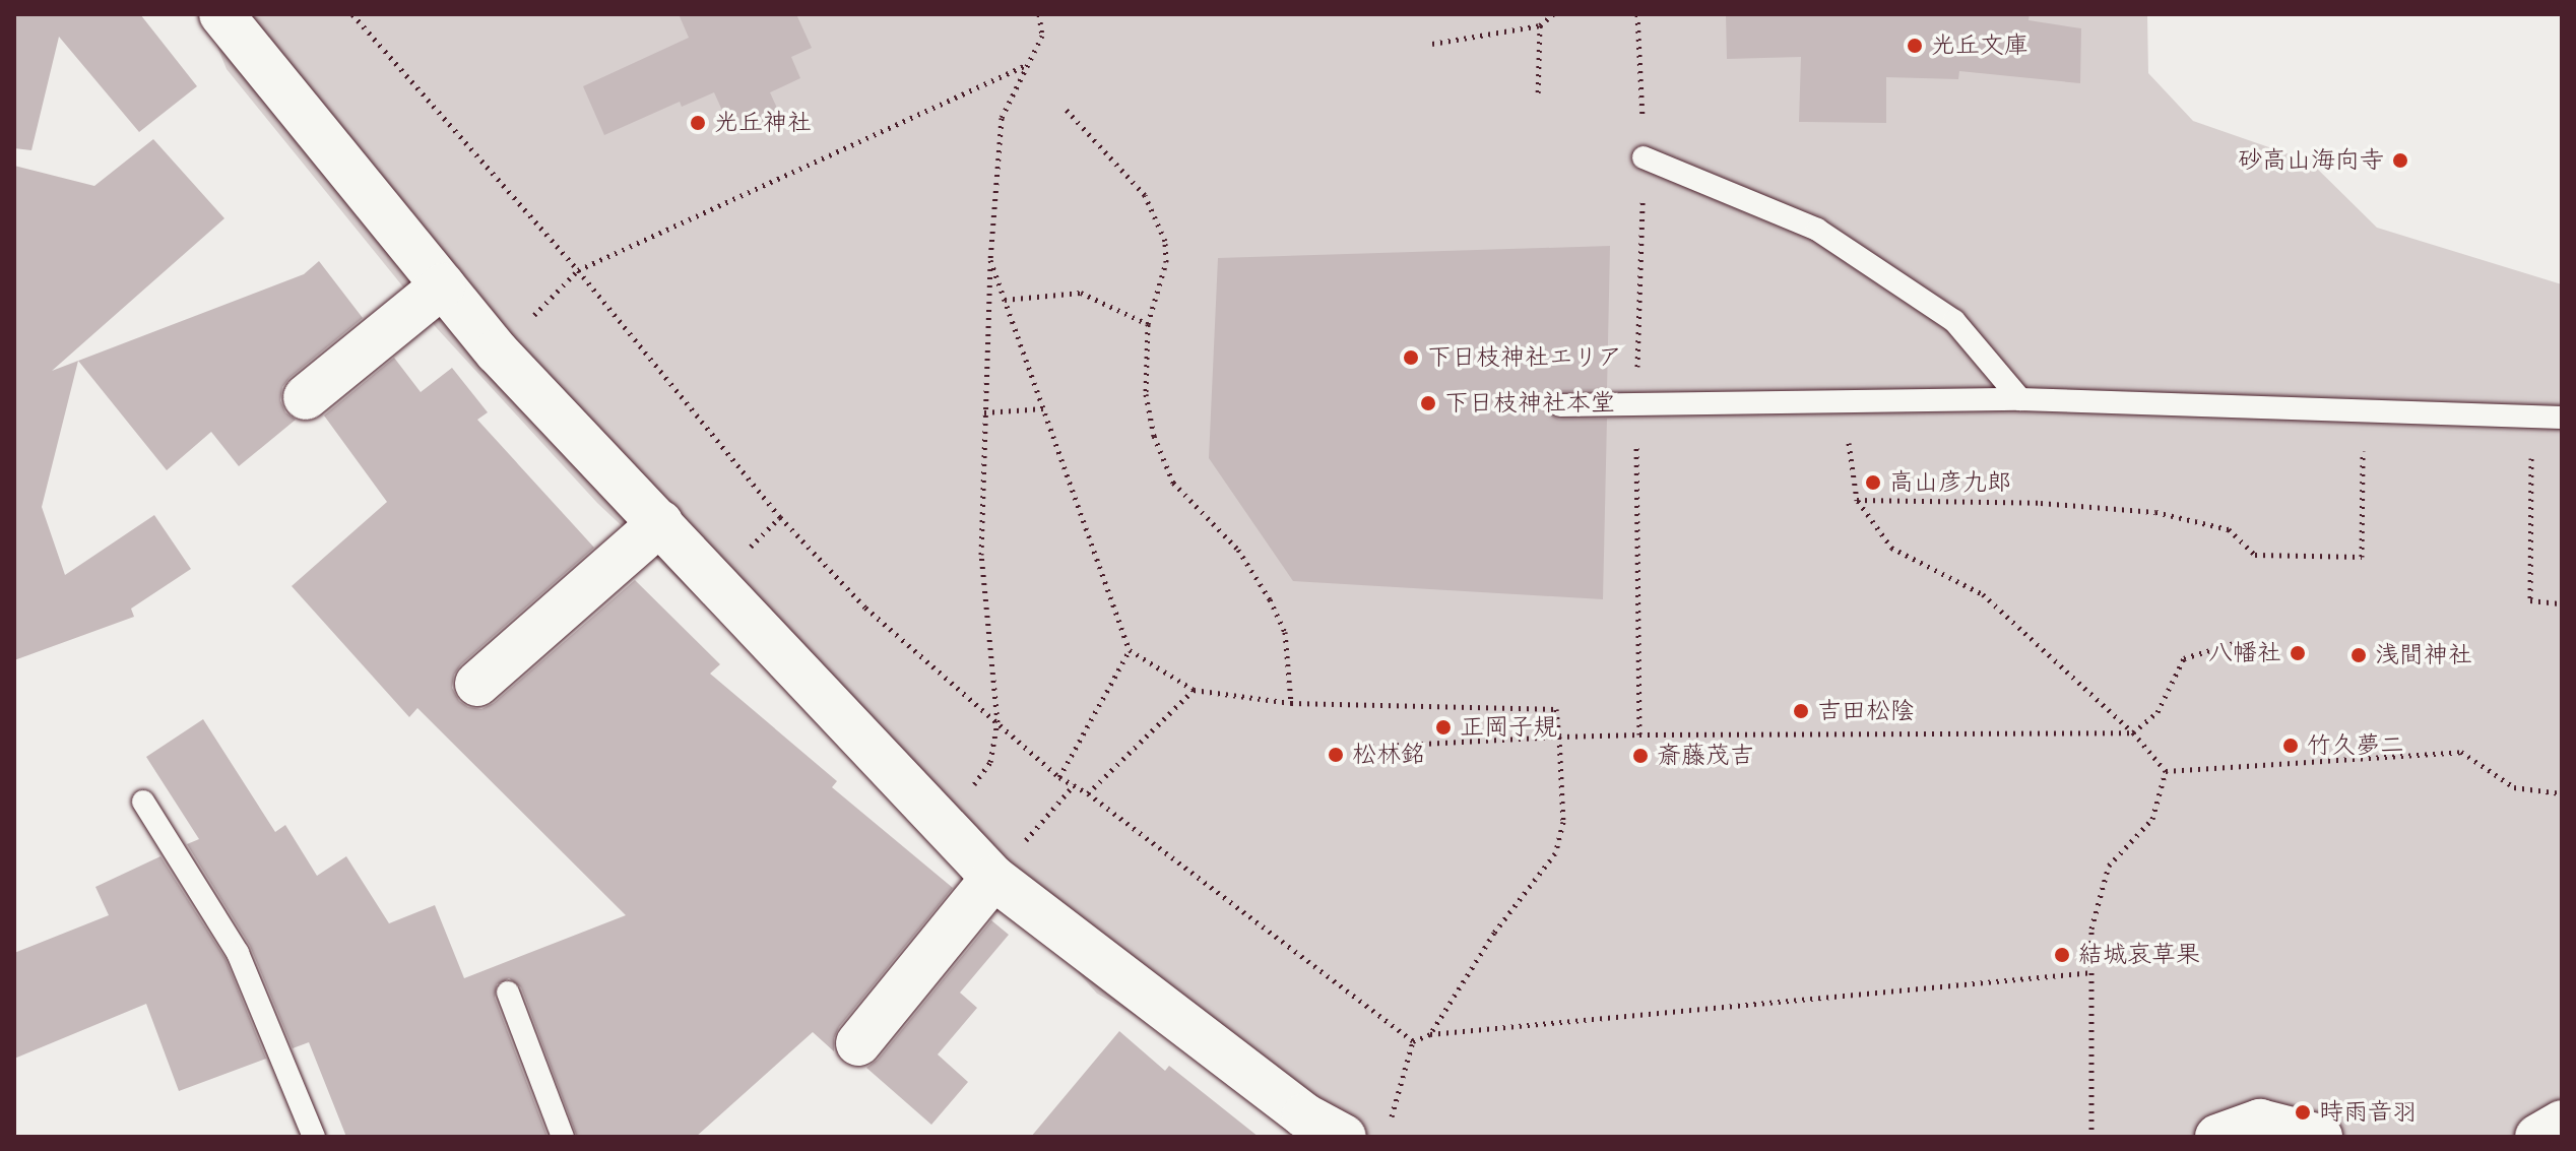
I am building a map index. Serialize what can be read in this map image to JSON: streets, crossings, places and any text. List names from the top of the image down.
{
  "places": [
    "光丘文庫",
    "光丘神社",
    "砂高山海向寺",
    "下日枝神社エリア",
    "下日枝神社本堂",
    "高山彦九郎",
    "八幡社",
    "浅間神社",
    "吉田松陰",
    "正岡子規",
    "竹久夢二",
    "松林銘",
    "斎藤茂吉",
    "結城哀草果",
    "時雨音羽"
  ]
}
